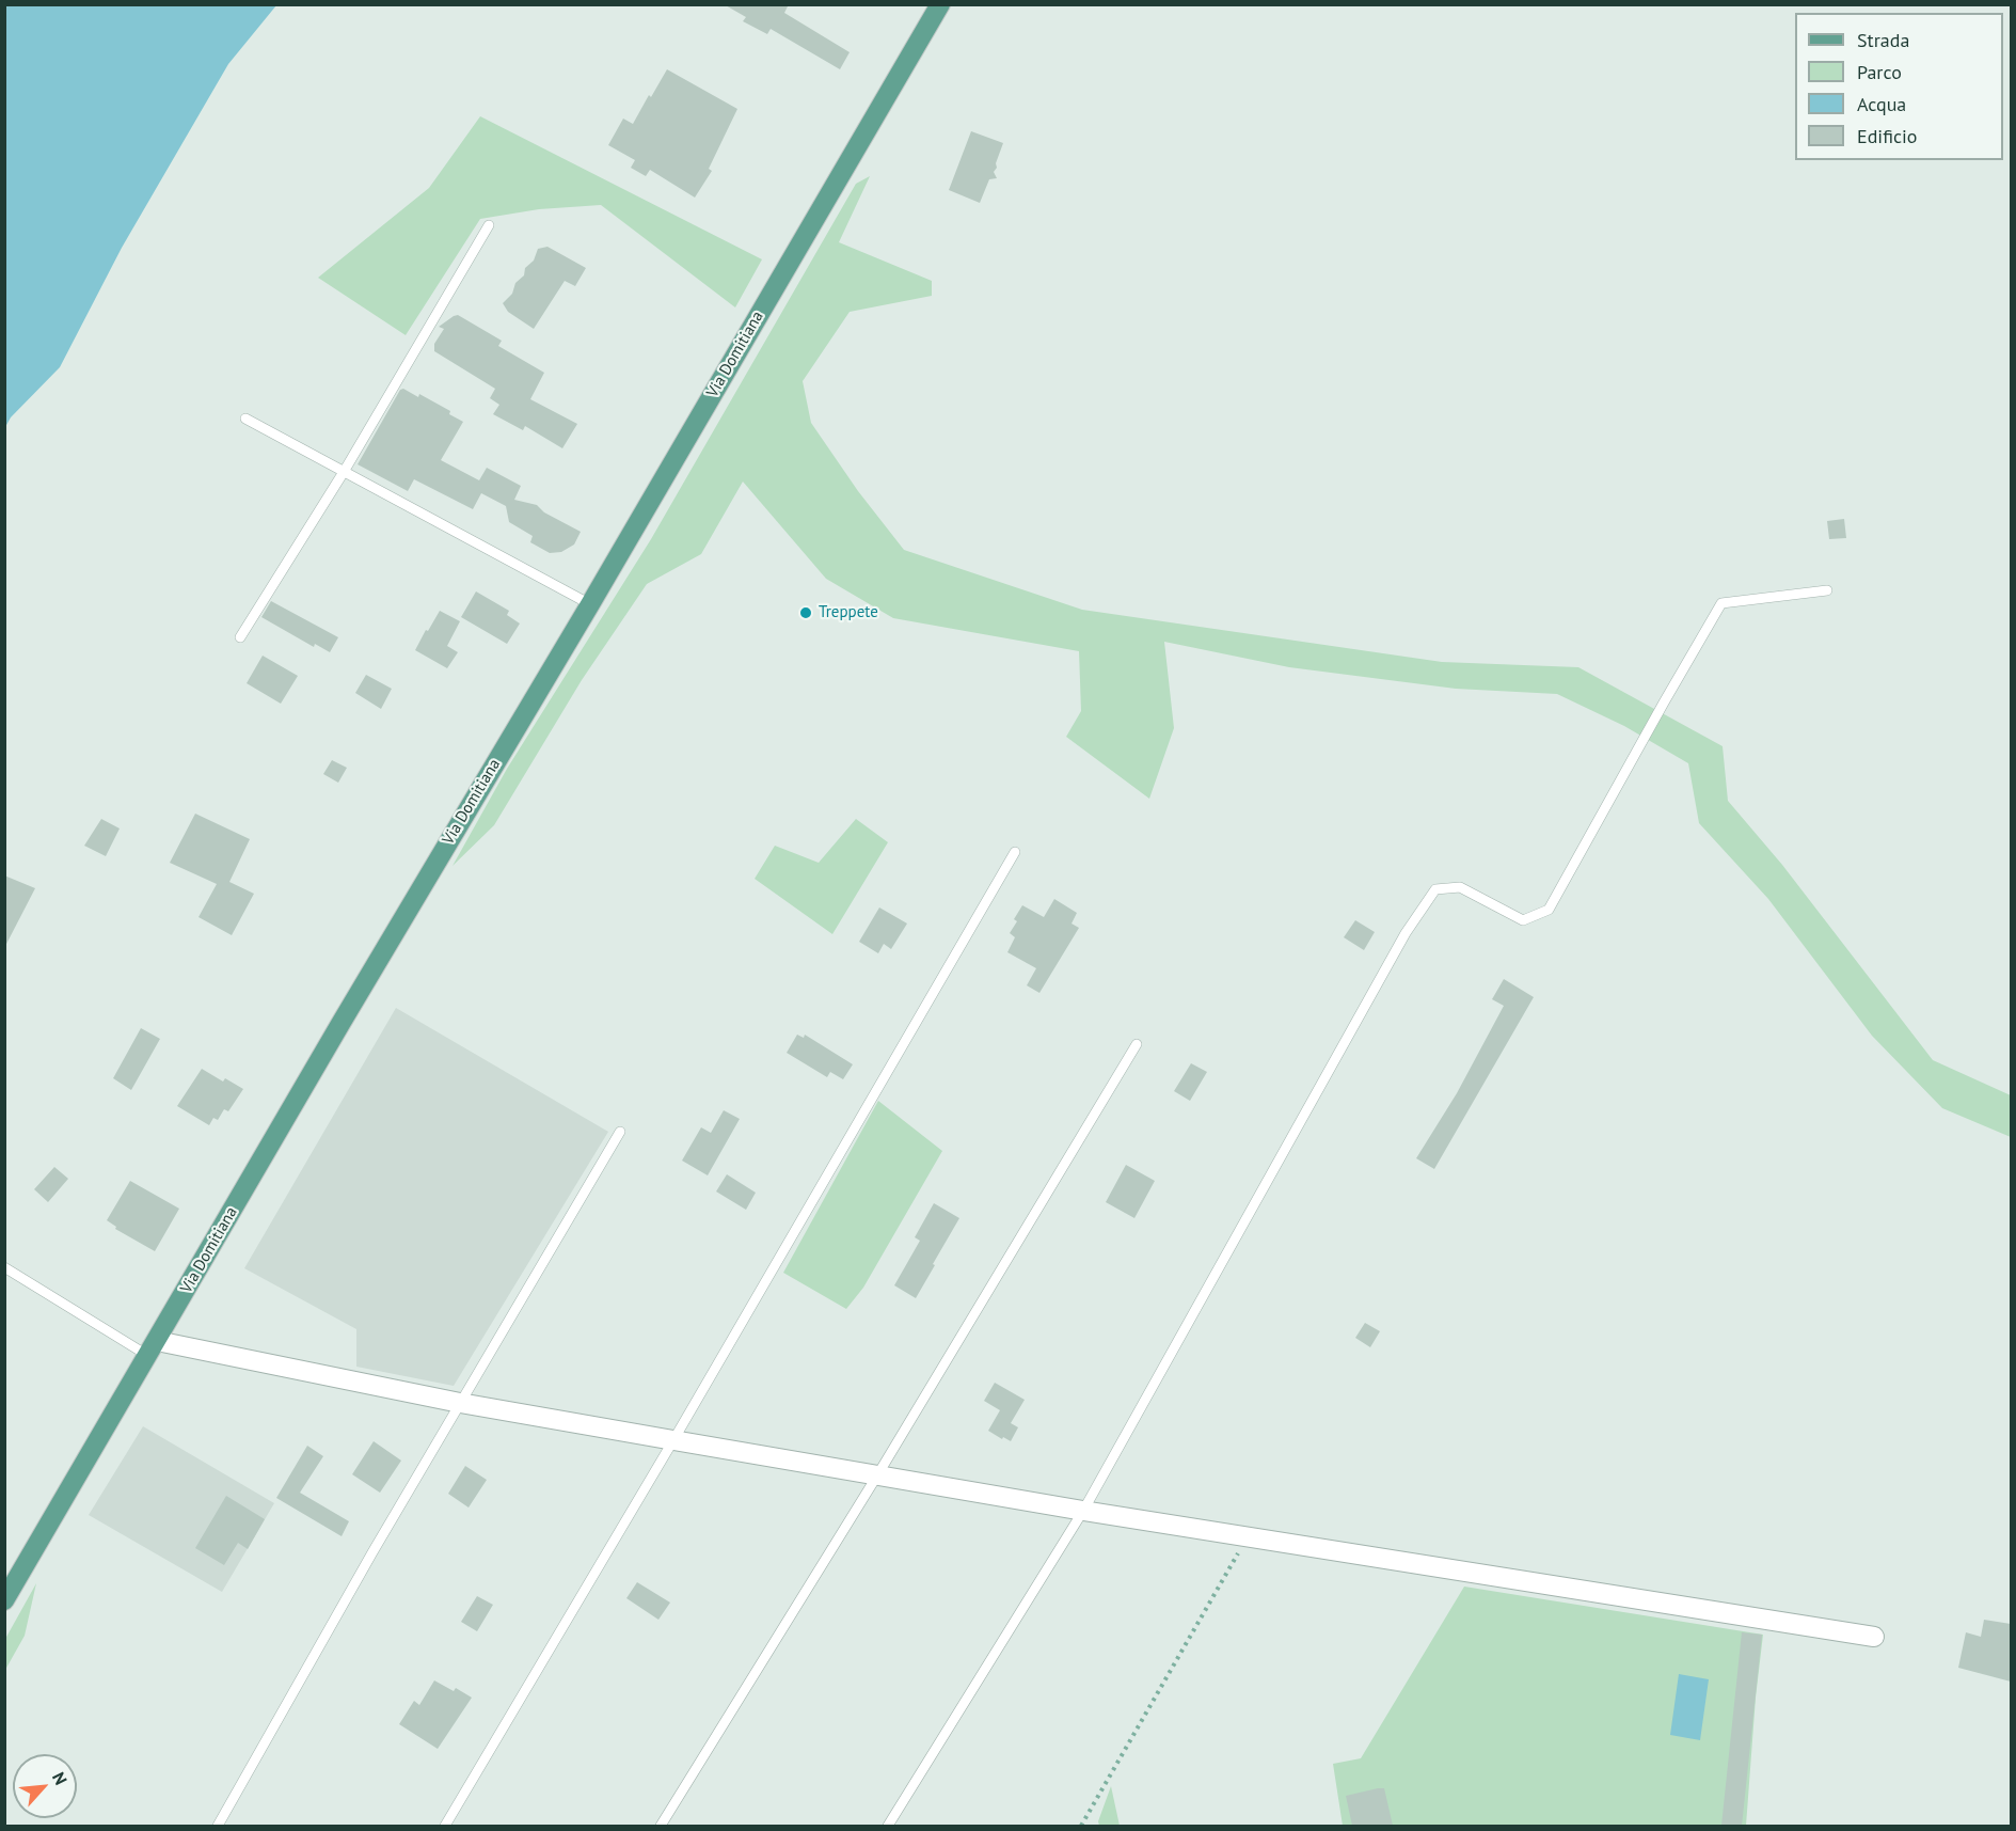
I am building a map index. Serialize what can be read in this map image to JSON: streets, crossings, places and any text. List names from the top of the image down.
{
  "streets": {
    "main road": ["Via Domitiana"]
  },
  "places": ["Treppete"],
  "legend": [
    "Strada",
    "Parco",
    "Acqua",
    "Edificio"
  ],
  "north": "top right"
}
